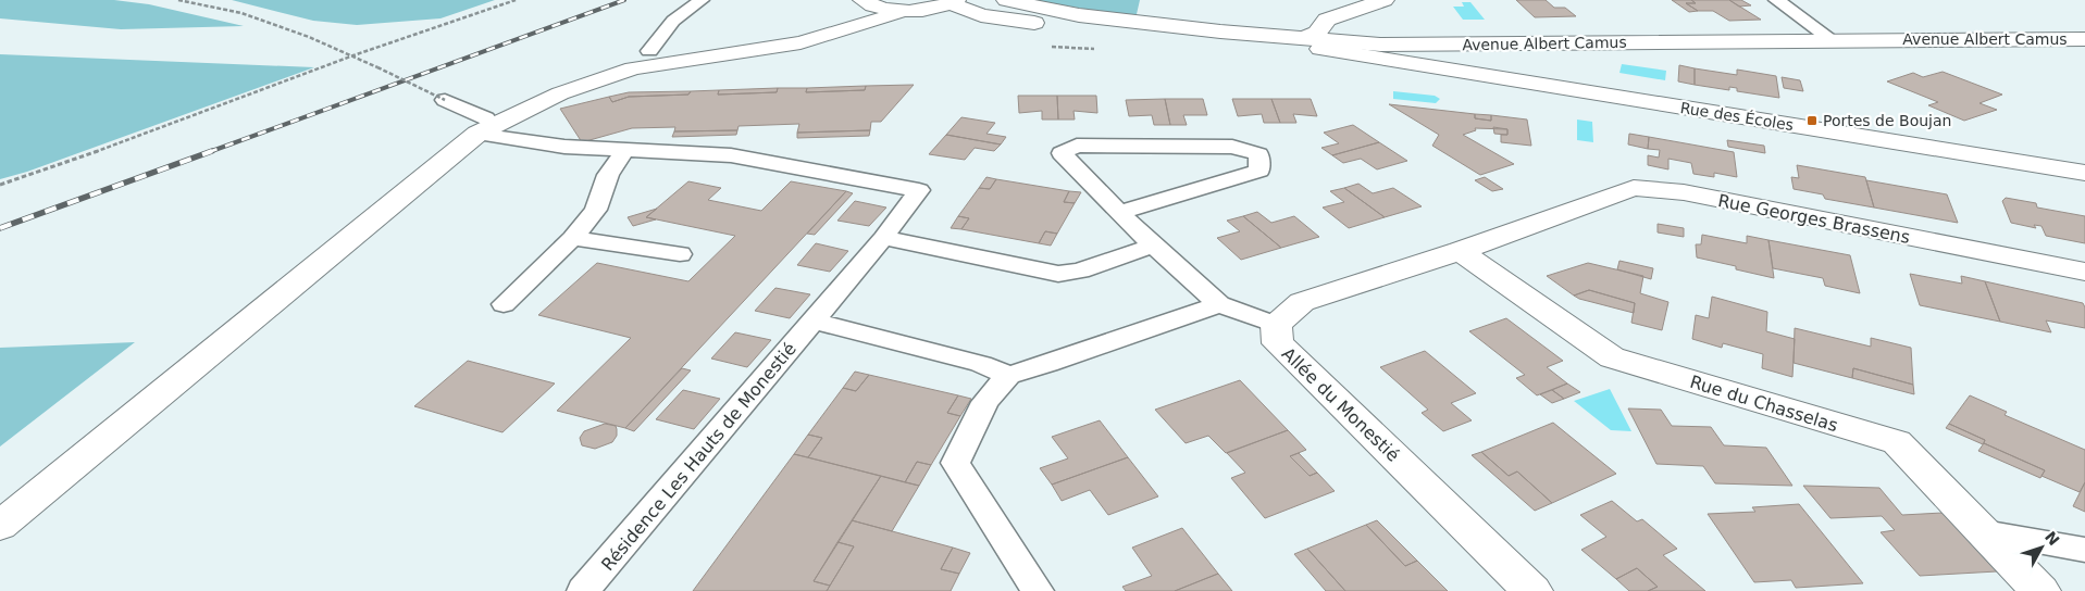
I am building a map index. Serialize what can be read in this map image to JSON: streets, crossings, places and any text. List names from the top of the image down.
{
  "streets": {
    "street": [
      "Avenue Albert Camus",
      "Rue des Écoles",
      "Rue Georges Brassens",
      "Rue du Chasselas",
      "Allée du Monestié"
    ],
    "lane": ["Résidence Les Hauts de Monestié"]
  },
  "crossings": [
    ["Avenue Albert Camus", "Rue des Écoles"],
    ["Rue Georges Brassens", "Allée du Monestié"],
    ["Rue du Chasselas", "Allée du Monestié"]
  ],
  "places": {
    "transit": ["Portes de Boujan"]
  },
  "north": "top right"
}
